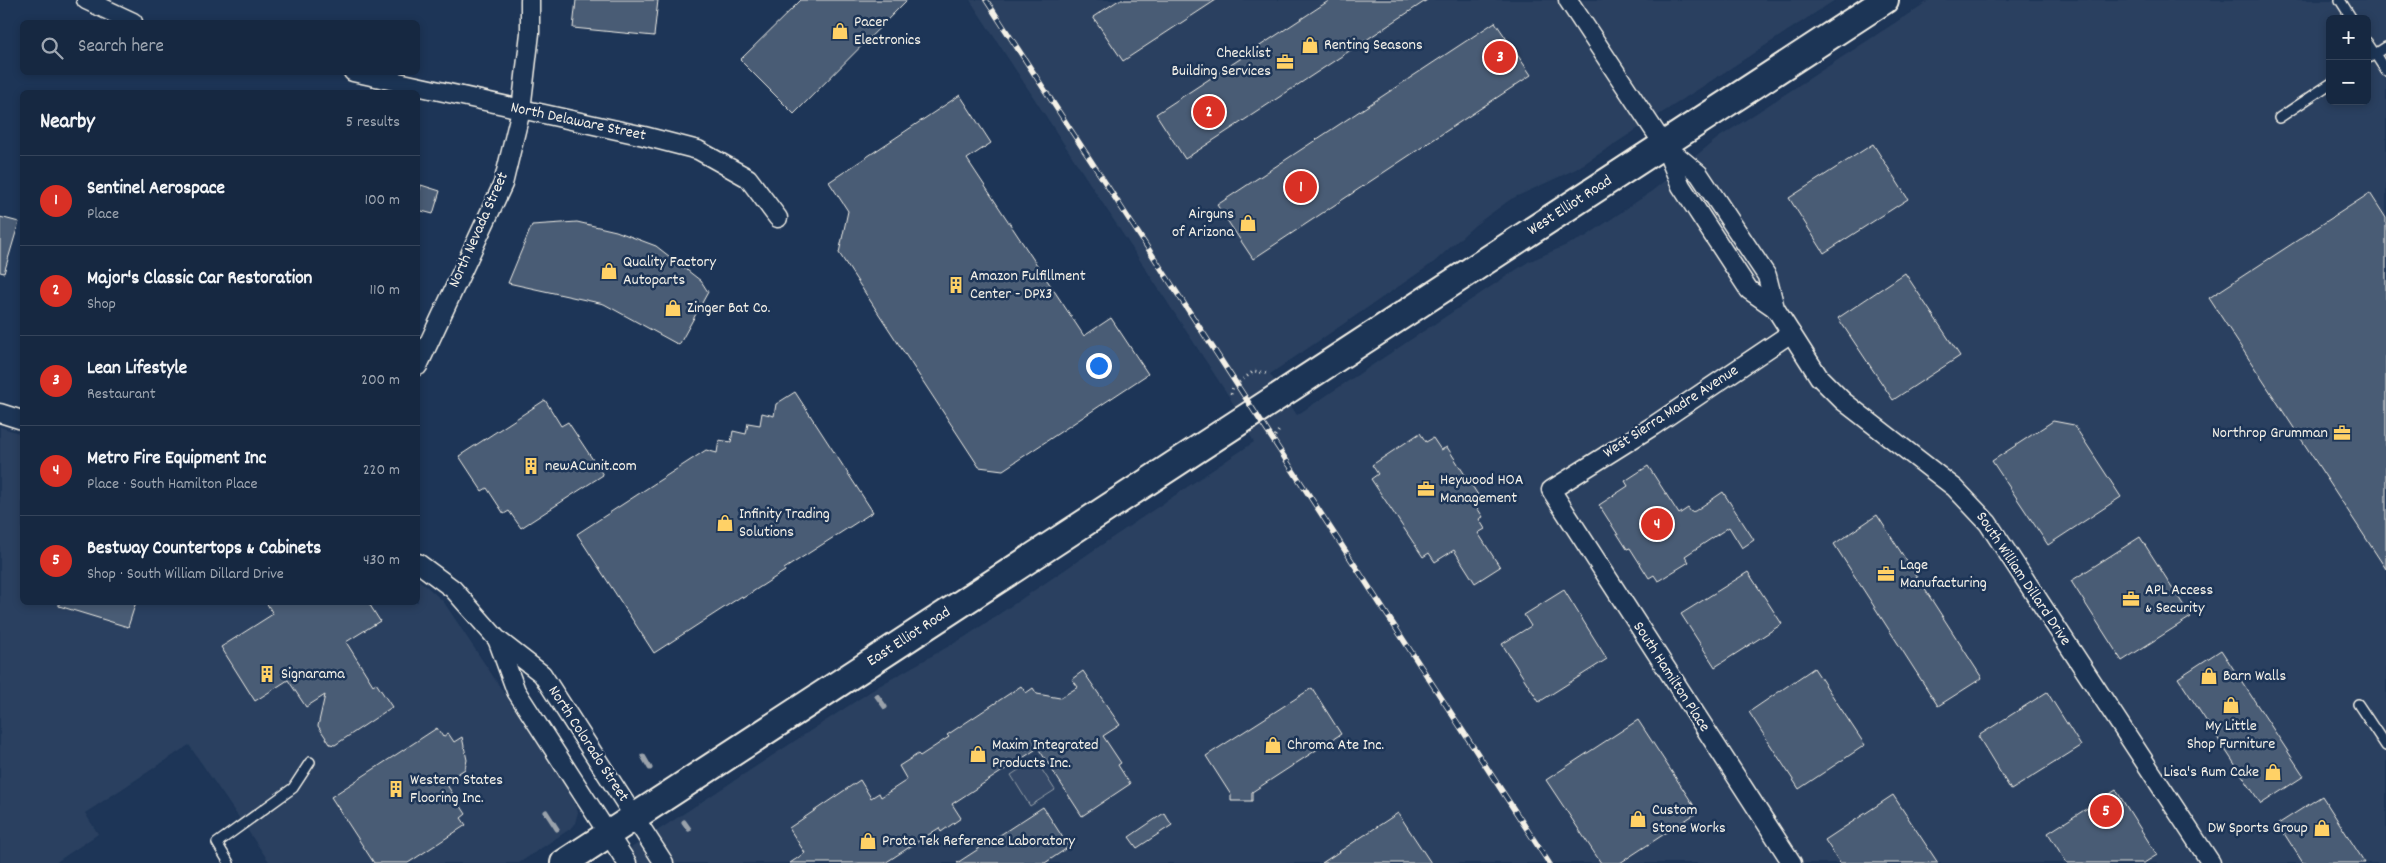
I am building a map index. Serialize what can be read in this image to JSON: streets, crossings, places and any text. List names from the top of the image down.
{
  "streets": {
    "main road": ["West Elliot Road", "East Elliot Road"],
    "street": [
      "North Delaware Street",
      "North Nevada Street",
      "West Sierra Madre Avenue",
      "South William Dillard Drive",
      "South Hamilton Place",
      "North Colorado Street"
    ]
  },
  "crossings": [
    ["North Delaware Street", "North Nevada Street"],
    ["West Elliot Road", "South William Dillard Drive"],
    ["West Elliot Road", "East Elliot Road"],
    ["West Sierra Madre Avenue", "South William Dillard Drive"],
    ["West Sierra Madre Avenue", "South Hamilton Place"],
    ["East Elliot Road", "North Colorado Street"]
  ],
  "places": {
    "shop": [
      "Pacer Electronics",
      "Renting Seasons",
      "Airguns of Arizona",
      "Quality Factory Autoparts",
      "Zinger Bat Co.",
      "Infinity Trading Solutions",
      "Barn Walls",
      "My Little Shop Furniture",
      "Chroma Ate Inc.",
      "Maxim Integrated Products Inc.",
      "Lisa's Rum Cake",
      "Custom Stone Works",
      "DW Sports Group",
      "Prota Tek Reference Laboratory"
    ],
    "office": [
      "Checklist Building Services",
      "Northrop Grumman",
      "Heywood HOA Management",
      "Lage Manufacturing",
      "APL Access & Security"
    ],
    "building": [
      "Amazon Fulfillment Center - DPX3",
      "newACunit.com",
      "Signarama",
      "Western States Flooring Inc."
    ]
  },
  "page": {
    "map_buttons": ["+", "−"],
    "search": "Search here",
    "pins": [
      "3",
      "2",
      "1",
      "4",
      "5"
    ],
    "heading": ["Nearby", "5 results"],
    "list": [
      {
        "mark": "1",
        "name": "Sentinel Aerospace",
        "note": "Place",
        "value": "100 m"
      },
      {
        "mark": "2",
        "name": "Major's Classic Car Restoration",
        "note": "Shop",
        "value": "110 m"
      },
      {
        "mark": "3",
        "name": "Lean Lifestyle",
        "note": "Restaurant",
        "value": "200 m"
      },
      {
        "mark": "4",
        "name": "Metro Fire Equipment Inc",
        "note": "Place · South Hamilton Place",
        "value": "220 m"
      },
      {
        "mark": "5",
        "name": "Bestway Countertops & Cabinets",
        "note": "Shop · South William Dillard Drive",
        "value": "430 m"
      }
    ]
  }
}
